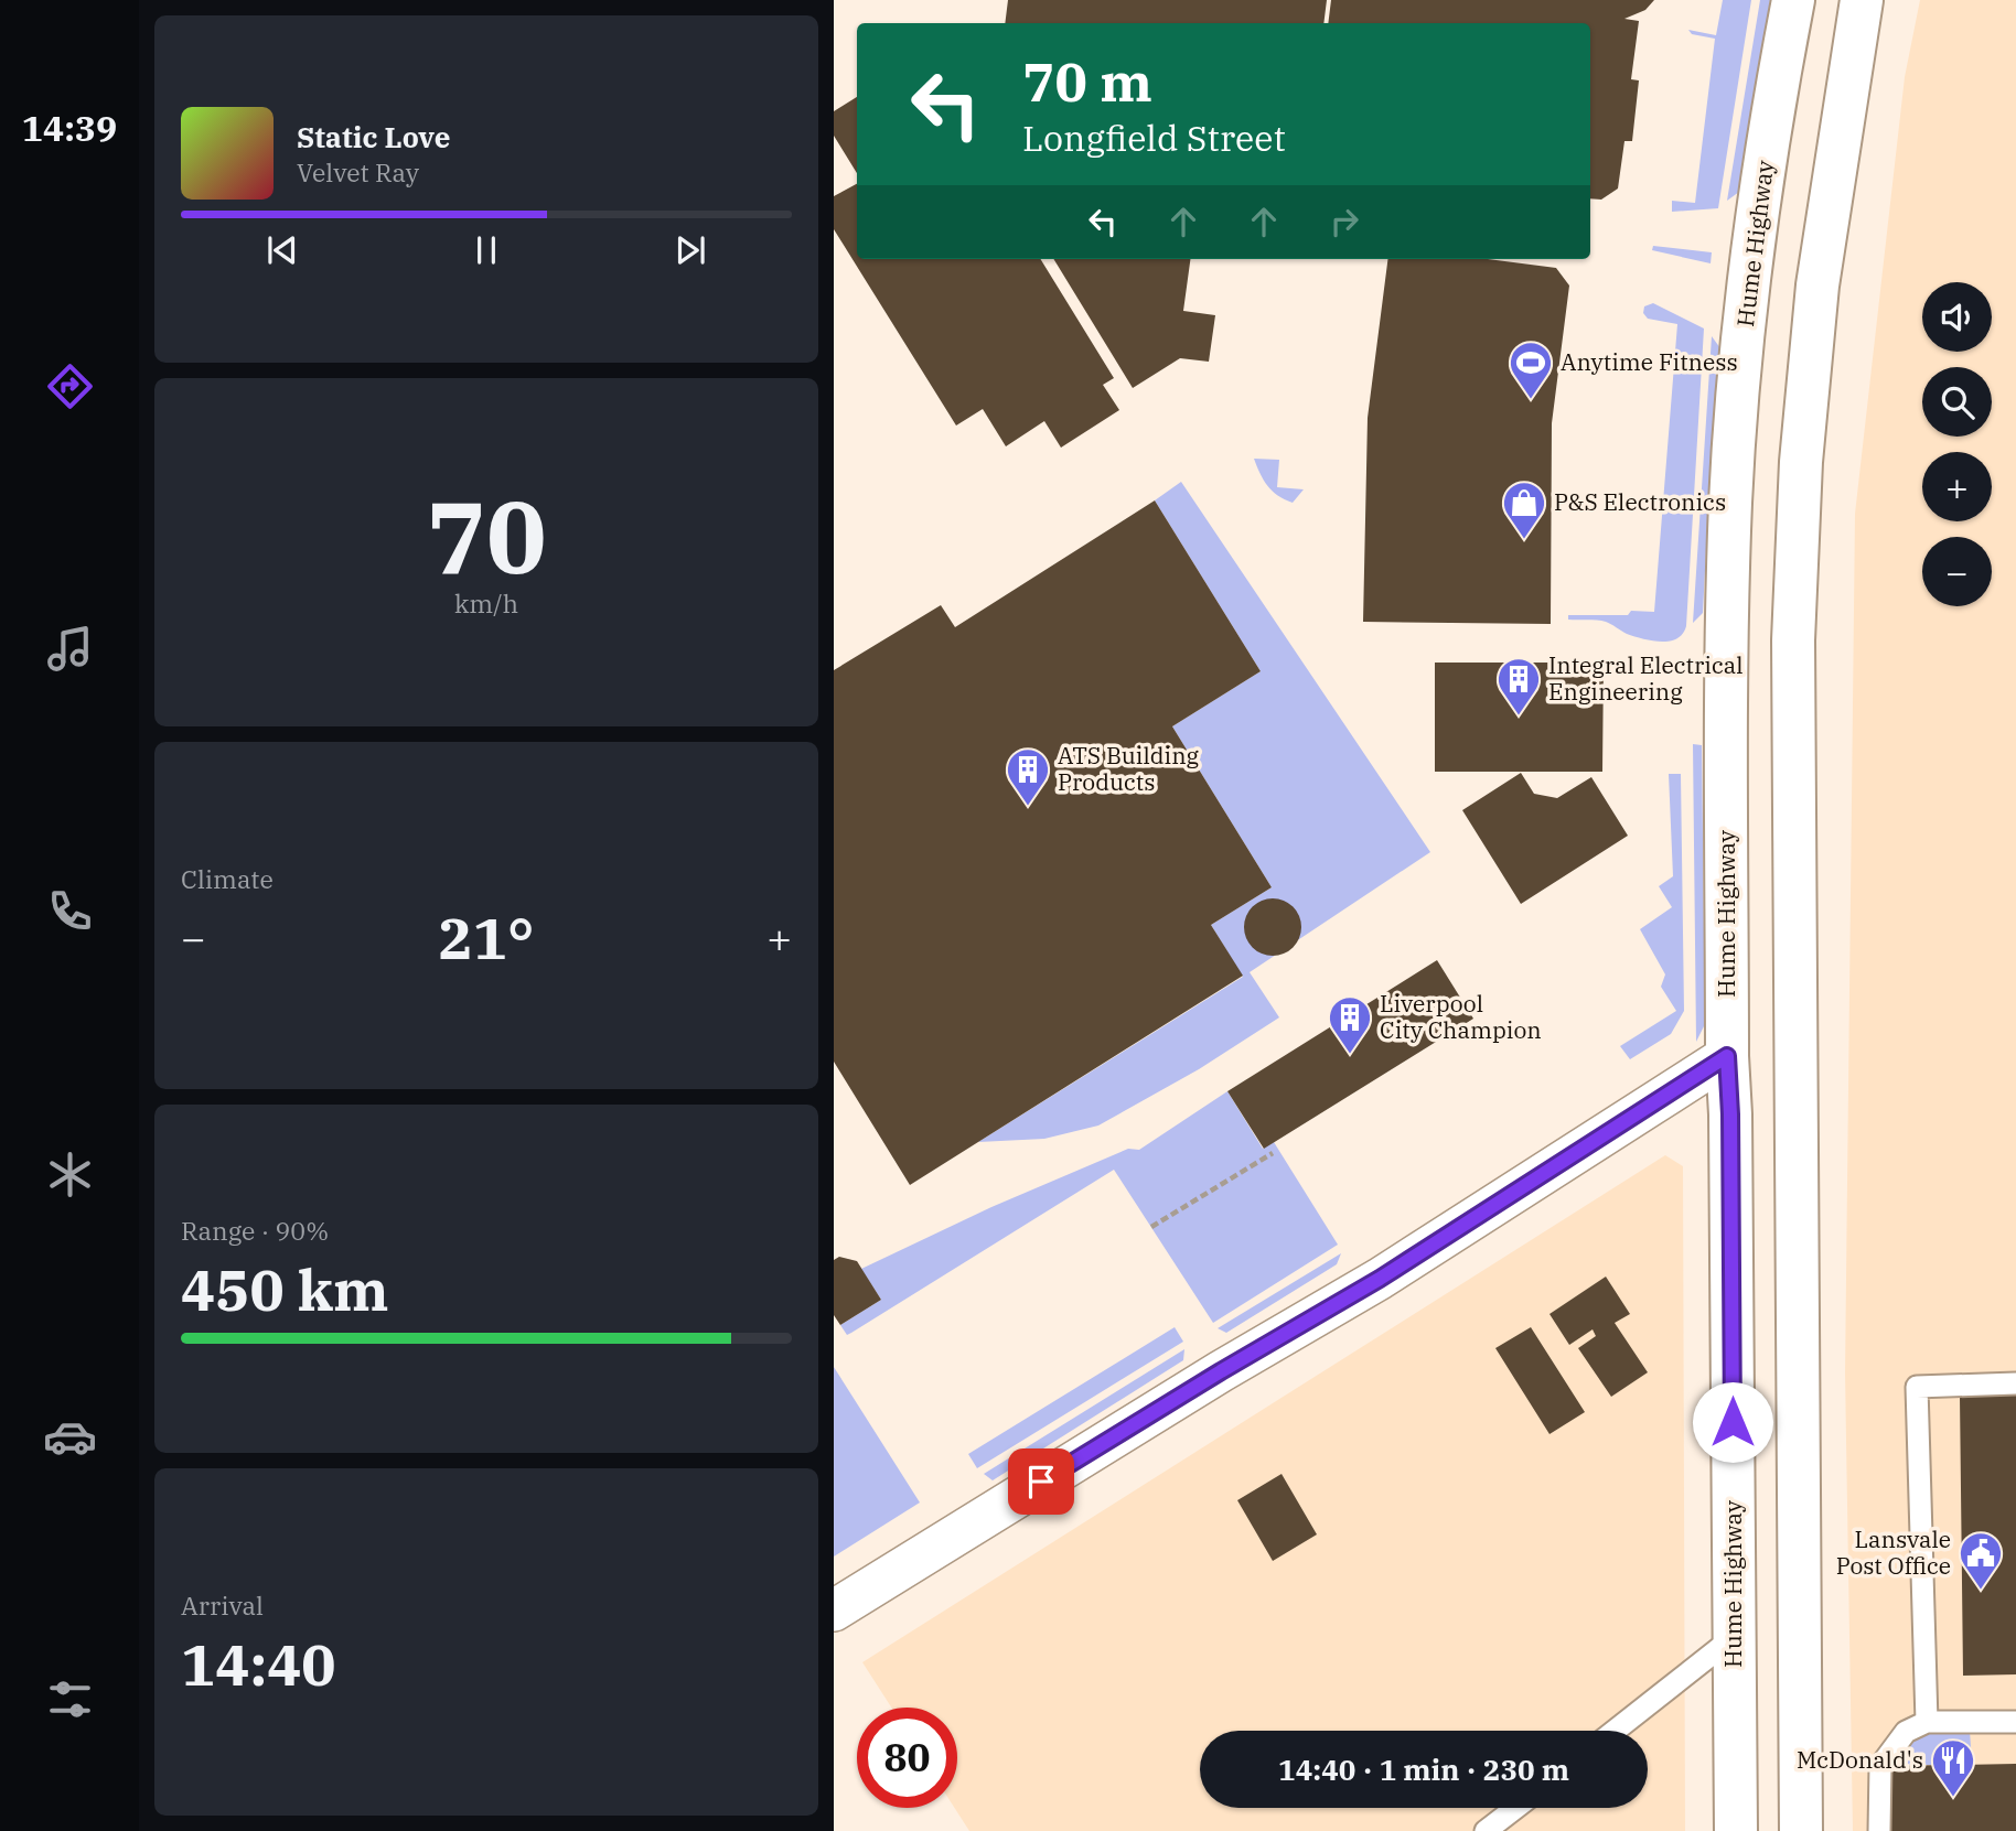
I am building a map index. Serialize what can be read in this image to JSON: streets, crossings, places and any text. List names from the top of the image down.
{
  "streets": {
    "highway": ["Hume Highway"]
  },
  "places": {
    "sports": ["Anytime Fitness"],
    "shop": ["P&S Electronics"],
    "building": ["Integral Electrical Engineering", "ATS Building Products", "Liverpool City Champion"],
    "public building": ["Lansvale Post Office"],
    "restaurant": ["McDonald's"]
  },
  "page": {
    "tabs": "14:39",
    "turn": ["70 m", "Longfield Street"],
    "song": ["Static Love", "Velvet Ray"],
    "map_buttons": ["+", "−"],
    "tile": [
      ["70", "km/h"],
      "Climate",
      ["Range · 90%", "450 km"],
      ["Arrival", "14:40"]
    ],
    "heat": ["−", "21°", "+"],
    "limit": "80",
    "trip": "14:40 · 1 min · 230 m"
  }
}
